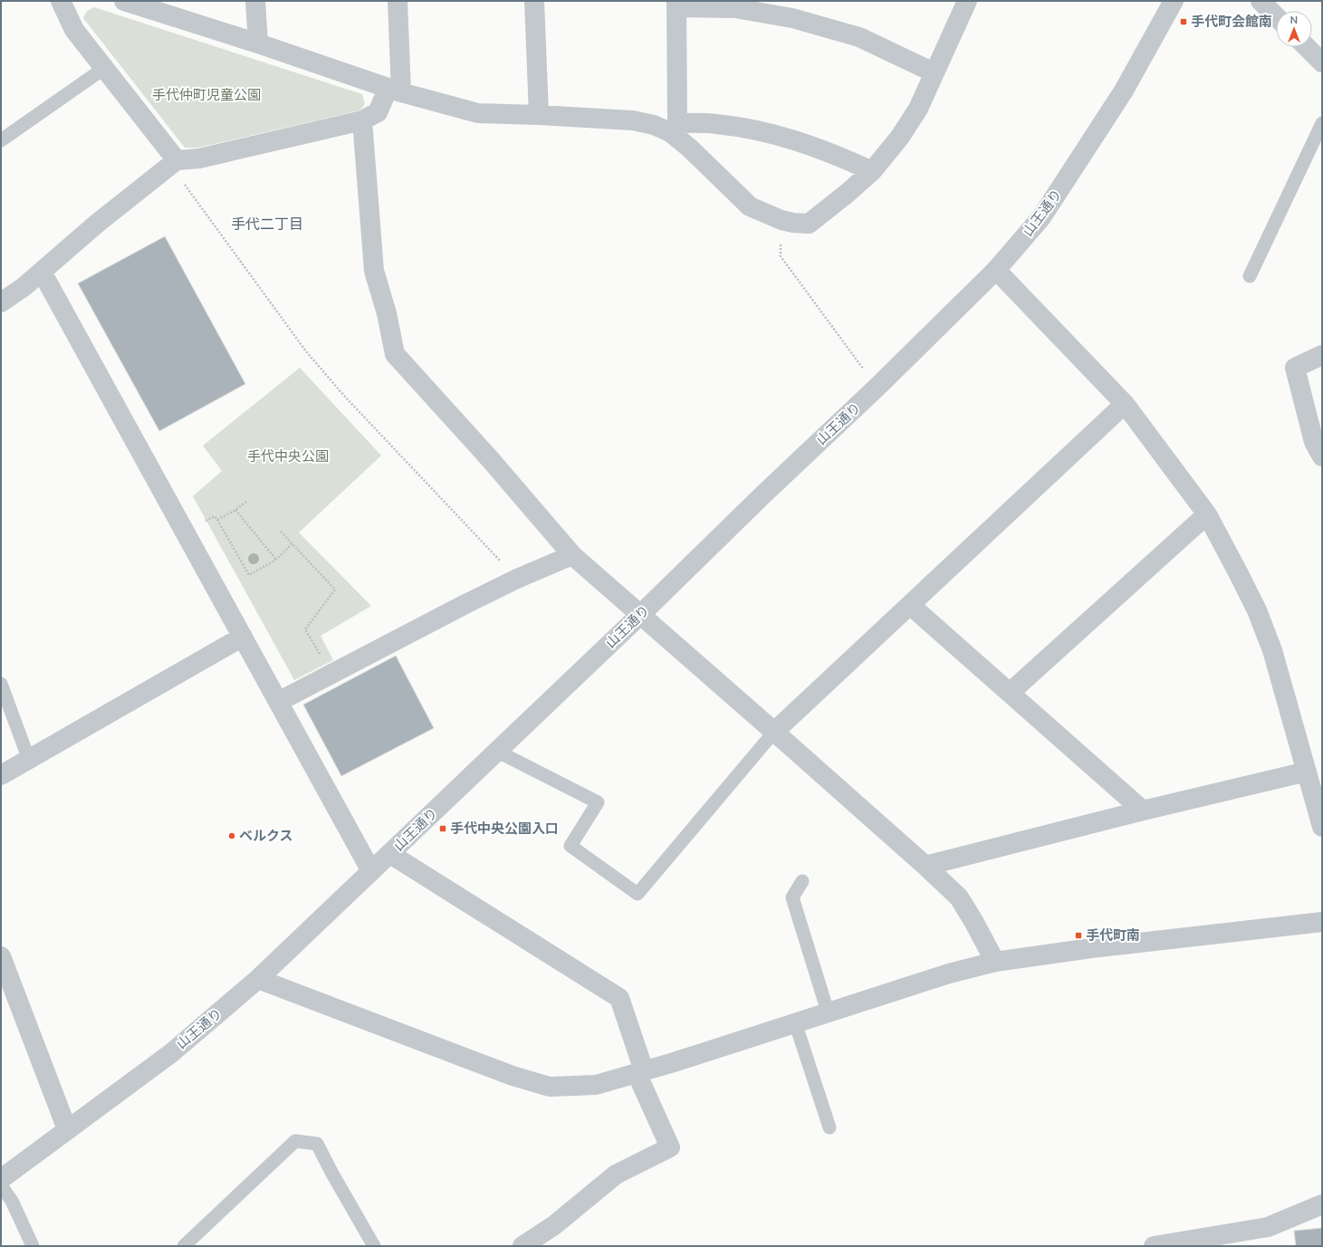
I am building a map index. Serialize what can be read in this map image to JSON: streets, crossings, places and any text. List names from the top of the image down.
{
  "streets": {
    "street": ["山王通り"]
  },
  "districts": ["手代二丁目"],
  "parks": ["手代仲町児童公園", "手代中央公園"],
  "places": {
    "transit": ["手代町会館南", "手代中央公園入口", "手代町南"],
    "other": ["ベルクス"]
  },
  "north": "top"
}
